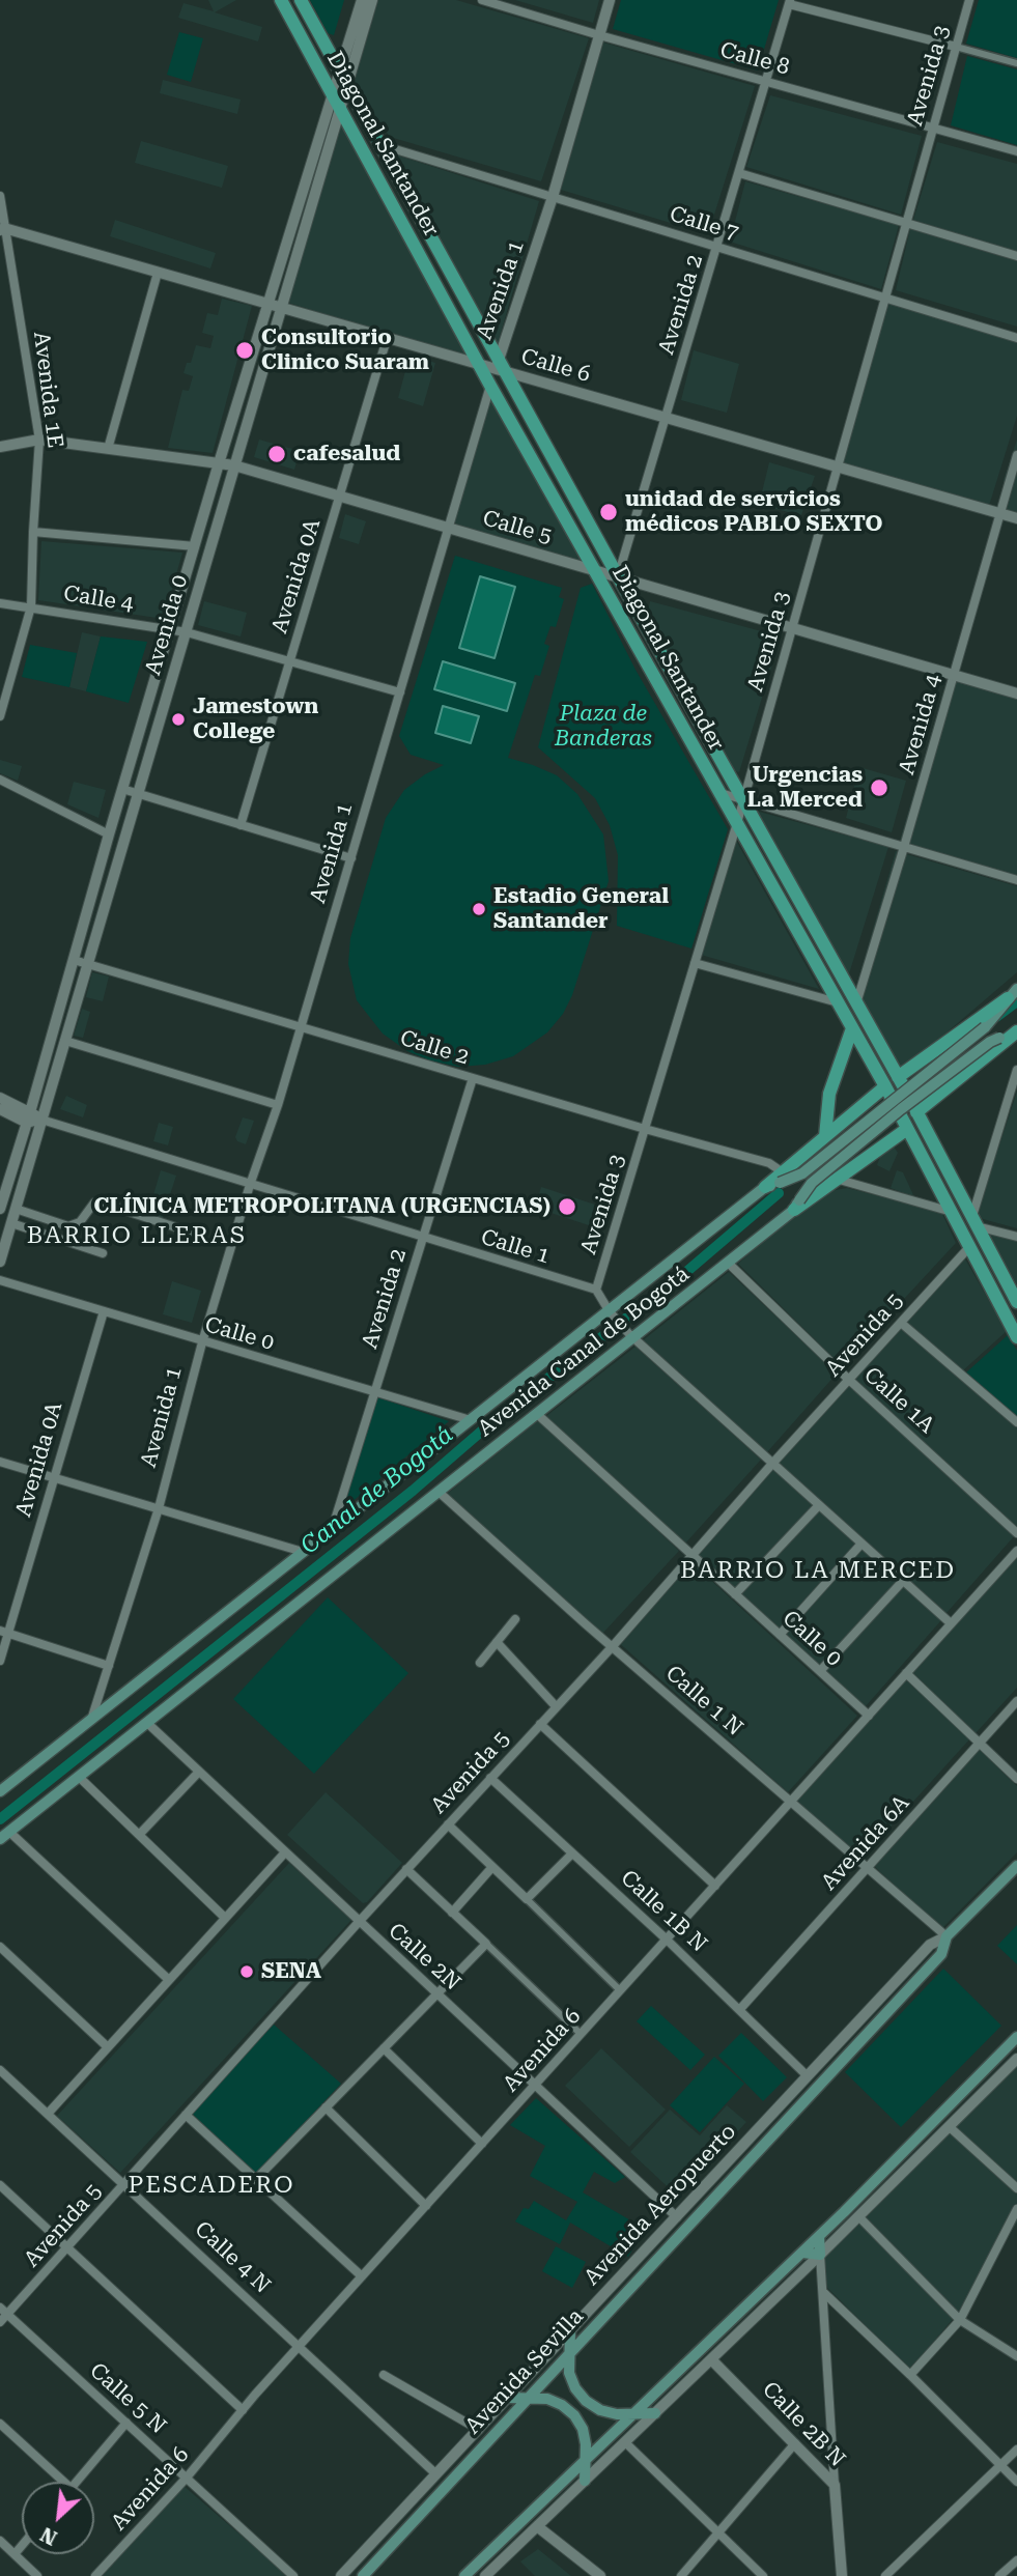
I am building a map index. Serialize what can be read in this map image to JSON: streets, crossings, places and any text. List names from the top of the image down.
{
  "streets": {
    "main road": [
      "Diagonal Santander",
      "Avenida Canal de Bogotá",
      "Avenida Aeropuerto",
      "Avenida Sevilla"
    ],
    "street": [
      "Calle 8",
      "Avenida 3",
      "Calle 7",
      "Avenida 1",
      "Avenida 2",
      "Calle 6",
      "Avenida 1E",
      "Calle 5",
      "Avenida 0A",
      "Calle 4",
      "Avenida 0",
      "Avenida 4",
      "Calle 2",
      "Calle 1",
      "Calle 0",
      "Avenida 5",
      "Calle 1A",
      "Calle 1 N",
      "Avenida 6A",
      "Calle 1B N",
      "Calle 2N",
      "Avenida 6",
      "Calle 4 N",
      "Calle 5 N",
      "Calle 2B N"
    ]
  },
  "crossings": [
    ["Calle 8", "Avenida 3"],
    ["Calle 8", "Avenida 1"],
    ["Calle 8", "Avenida 2"],
    ["Avenida 3", "Diagonal Santander"],
    ["Avenida 3", "Calle 7"],
    ["Avenida 3", "Calle 6"],
    ["Avenida 3", "Calle 5"],
    ["Avenida 3", "Calle 2"],
    ["Avenida 3", "Calle 1"],
    ["Diagonal Santander", "Calle 7"],
    ["Diagonal Santander", "Avenida 1"],
    ["Diagonal Santander", "Avenida 2"],
    ["Diagonal Santander", "Calle 6"],
    ["Diagonal Santander", "Calle 5"],
    ["Diagonal Santander", "Avenida 0"],
    ["Diagonal Santander", "Avenida 4"],
    ["Diagonal Santander", "Avenida 5"],
    ["Calle 7", "Avenida 1"],
    ["Calle 7", "Avenida 2"],
    ["Avenida 1", "Calle 6"],
    ["Avenida 1", "Calle 5"],
    ["Avenida 1", "Calle 4"],
    ["Avenida 1", "Calle 2"],
    ["Avenida 1", "Calle 1"],
    ["Avenida 1", "Calle 0"],
    ["Avenida 1", "Avenida Canal de Bogotá"],
    ["Avenida 2", "Calle 6"],
    ["Avenida 2", "Calle 5"],
    ["Avenida 2", "Calle 2"],
    ["Avenida 2", "Calle 1"],
    ["Avenida 2", "Calle 0"],
    ["Avenida 2", "Avenida Canal de Bogotá"],
    ["Calle 6", "Avenida 1E"],
    ["Calle 6", "Avenida 0A"],
    ["Calle 6", "Avenida 0"],
    ["Calle 6", "Avenida 4"],
    ["Avenida 1E", "Calle 5"],
    ["Avenida 1E", "Calle 4"],
    ["Calle 5", "Avenida 0A"],
    ["Calle 5", "Avenida 0"],
    ["Calle 5", "Avenida 4"],
    ["Avenida 0A", "Calle 4"],
    ["Avenida 0A", "Calle 0"],
    ["Calle 4", "Avenida 0"],
    ["Avenida 0", "Calle 2"],
    ["Avenida 0", "Calle 1"],
    ["Calle 0", "Avenida 5"],
    ["Calle 0", "Avenida Canal de Bogotá"],
    ["Calle 0", "Avenida 6"],
    ["Avenida 5", "Calle 1A"],
    ["Avenida 5", "Calle 1 N"],
    ["Avenida 5", "Calle 1B N"],
    ["Avenida 5", "Calle 2N"],
    ["Avenida 5", "Calle 4 N"],
    ["Avenida 5", "Calle 5 N"],
    ["Avenida Canal de Bogotá", "Calle 1A"],
    ["Avenida Canal de Bogotá", "Calle 1 N"],
    ["Avenida Canal de Bogotá", "Calle 2N"],
    ["Calle 1 N", "Avenida 6A"],
    ["Calle 1 N", "Avenida 6"],
    ["Calle 1 N", "Avenida Aeropuerto"],
    ["Calle 1 N", "Avenida Sevilla"],
    ["Avenida 6A", "Calle 1B N"],
    ["Calle 1B N", "Avenida 6"],
    ["Calle 1B N", "Avenida Aeropuerto"],
    ["Calle 2N", "Avenida 6"],
    ["Calle 2N", "Avenida Aeropuerto"],
    ["Avenida 6", "Calle 4 N"],
    ["Avenida 6", "Calle 5 N"],
    ["Avenida Aeropuerto", "Calle 4 N"],
    ["Avenida Aeropuerto", "Avenida Sevilla"]
  ],
  "districts": ["BARRIO LLERAS", "BARRIO LA MERCED", "PESCADERO"],
  "water": ["Canal de Bogotá"],
  "parks": ["Plaza de Banderas"],
  "places": [
    "Consultorio Clinico Suaram",
    "cafesalud",
    "unidad de servicios médicos PABLO SEXTO",
    "Jamestown College",
    "Urgencias La Merced",
    "Estadio General Santander",
    "CLÍNICA METROPOLITANA (URGENCIAS)",
    "SENA"
  ],
  "north": "bottom left"
}
